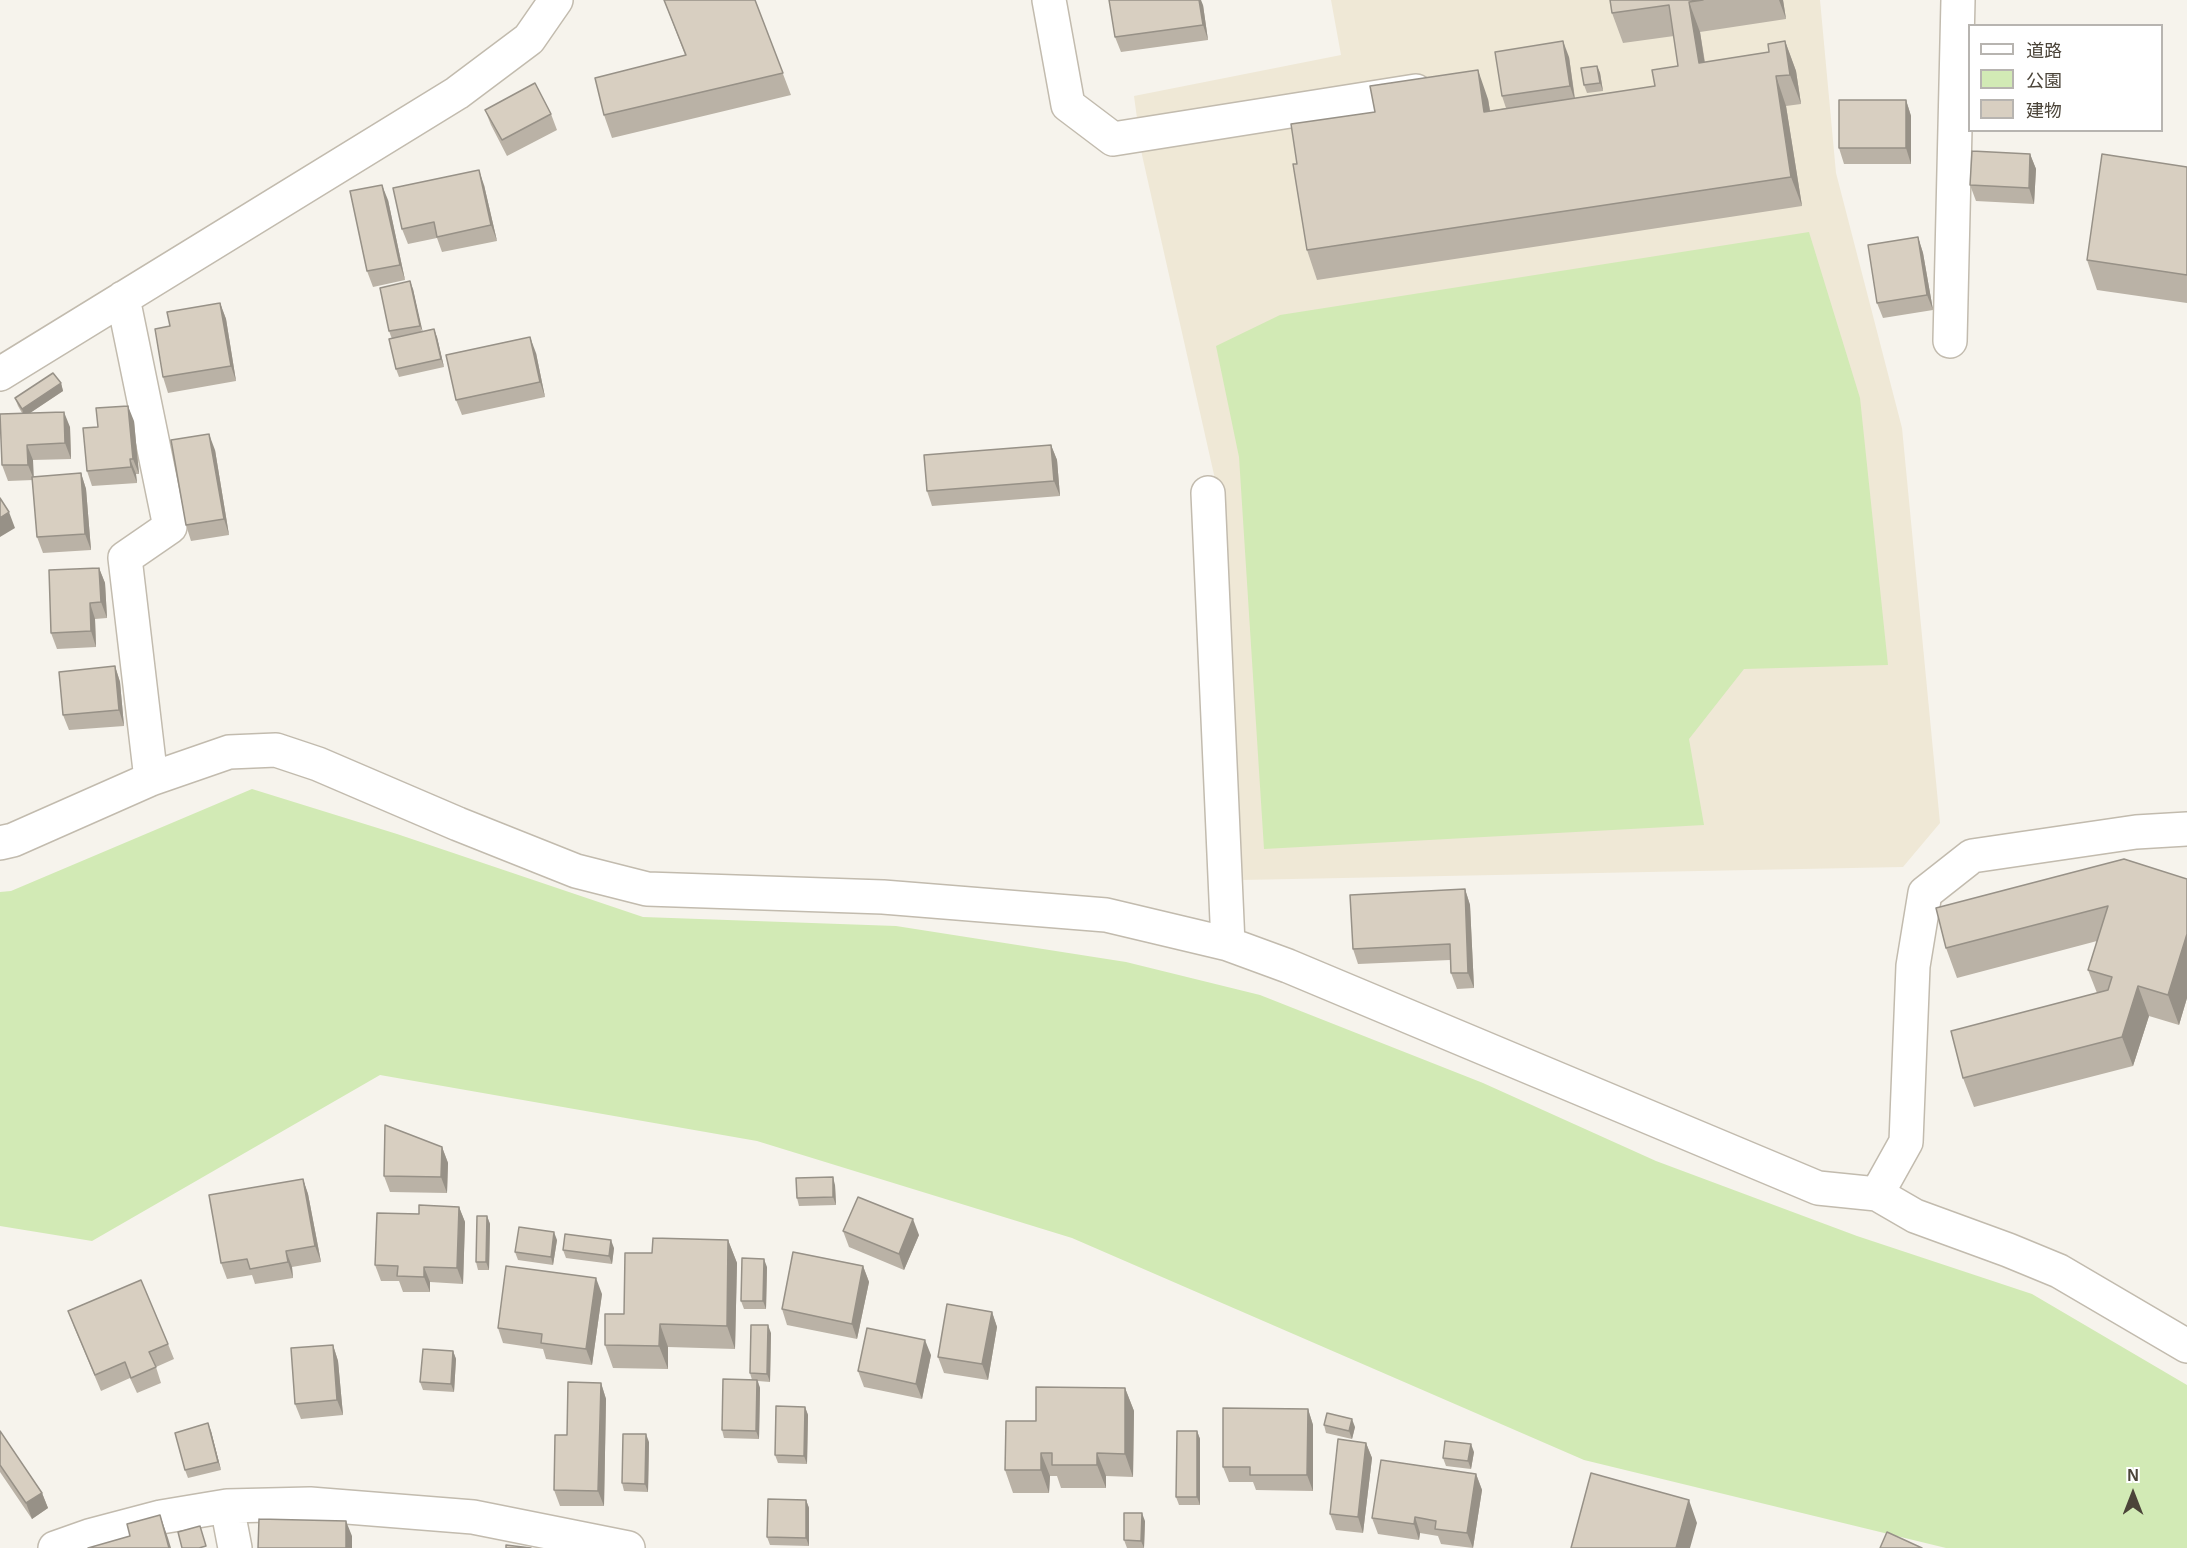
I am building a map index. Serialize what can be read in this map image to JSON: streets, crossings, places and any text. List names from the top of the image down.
{
  "legend": ["道路", "公園", "建物"],
  "north": "top"
}
